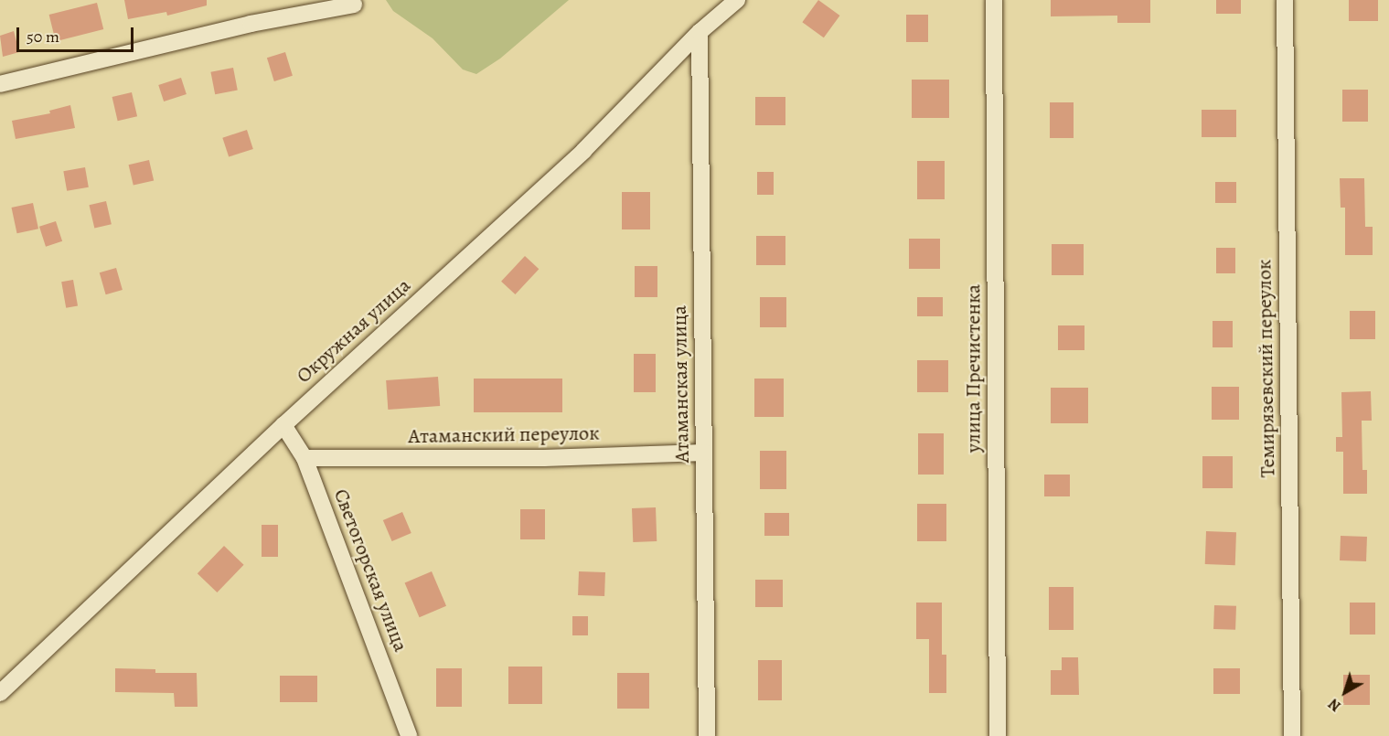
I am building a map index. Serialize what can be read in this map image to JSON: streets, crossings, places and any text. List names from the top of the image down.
{
  "streets": {
    "street": [
      "Окружная улица",
      "улица Пречистенка",
      "Темирязевский переулок",
      "Атаманская улица",
      "Атаманский переулок",
      "Светогорская улица"
    ]
  },
  "crossings": [
    ["Окружная улица", "Атаманская улица"],
    ["Окружная улица", "Светогорская улица"],
    ["Атаманская улица", "Атаманский переулок"],
    ["Атаманский переулок", "Светогорская улица"]
  ],
  "scale_bar": "50 m",
  "north": "bottom left"
}
